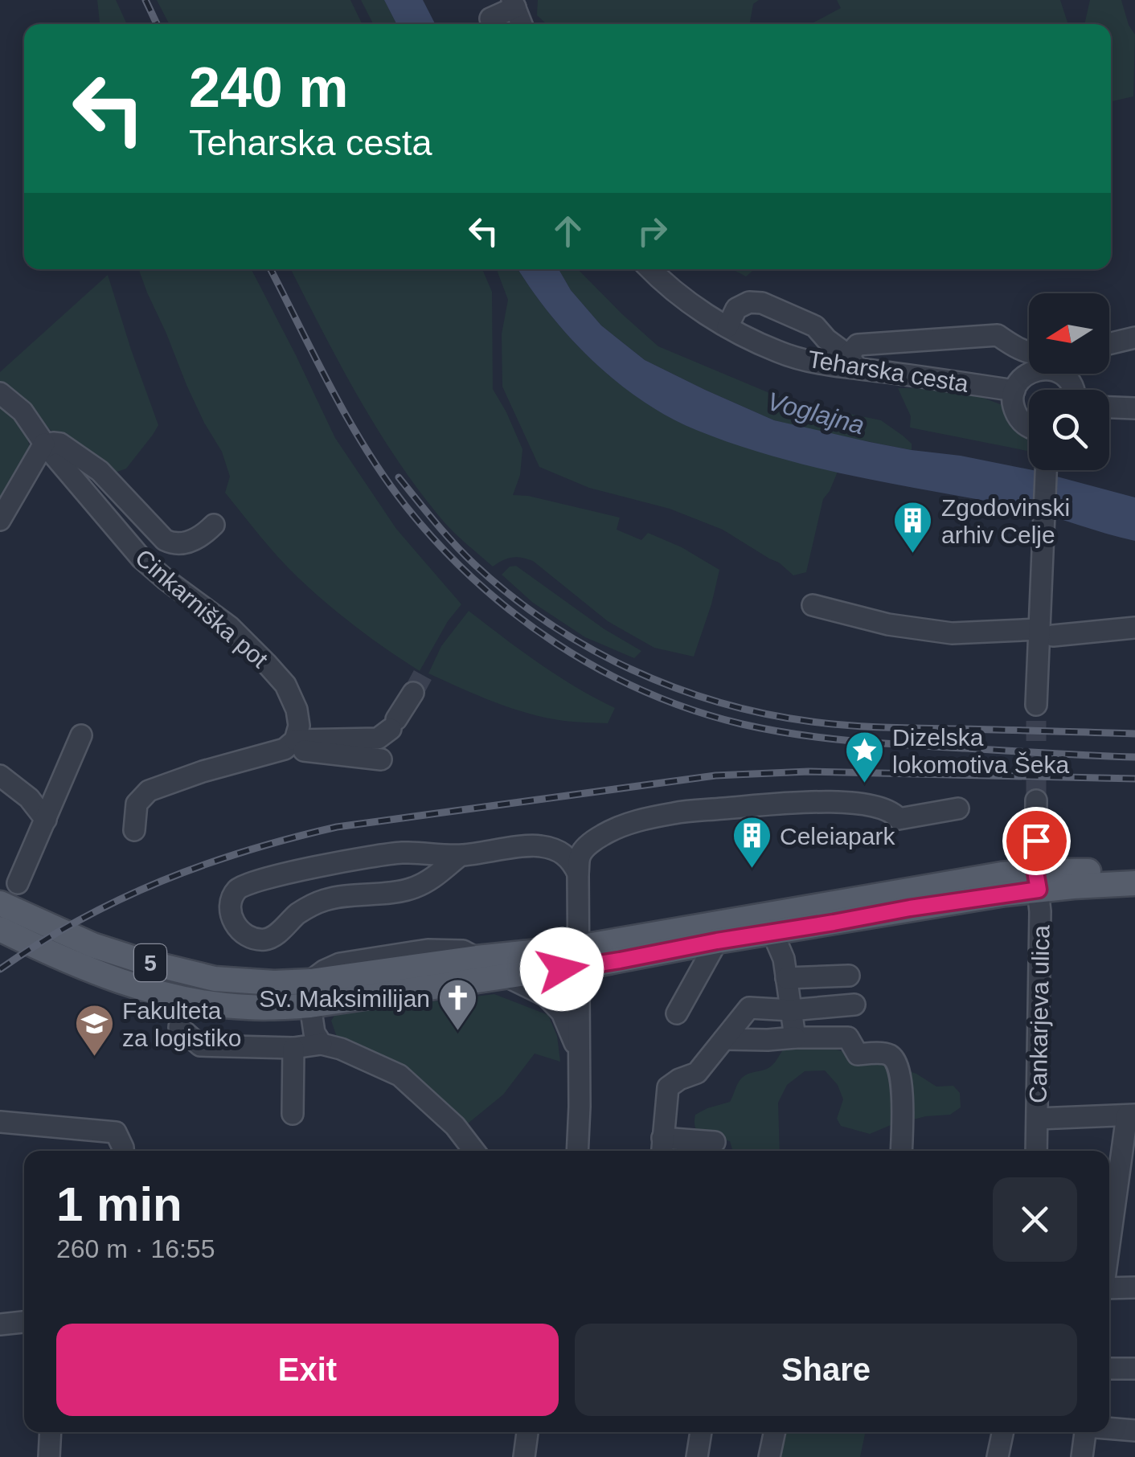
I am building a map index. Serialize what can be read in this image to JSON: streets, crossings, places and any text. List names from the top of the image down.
{
  "streets": {
    "main road": ["5"],
    "street": ["Teharska cesta", "Cinkarniška pot", "Cankarjeva ulica"]
  },
  "crossings": [
    ["5", "Cankarjeva ulica"]
  ],
  "water": ["Voglajna"],
  "places": {
    "building": ["Zgodovinski arhiv Celje", "Celeiapark"],
    "place": ["Dizelska lokomotiva Šeka"],
    "church": ["Sv. Maksimilijan"],
    "school or university": ["Fakulteta za logistiko"]
  },
  "north": "left",
  "page": {
    "turn": ["240 m", "Teharska cesta"],
    "heading": ["1 min", "260 m · 16:55"],
    "buttons": ["Exit", "Share"]
  }
}
